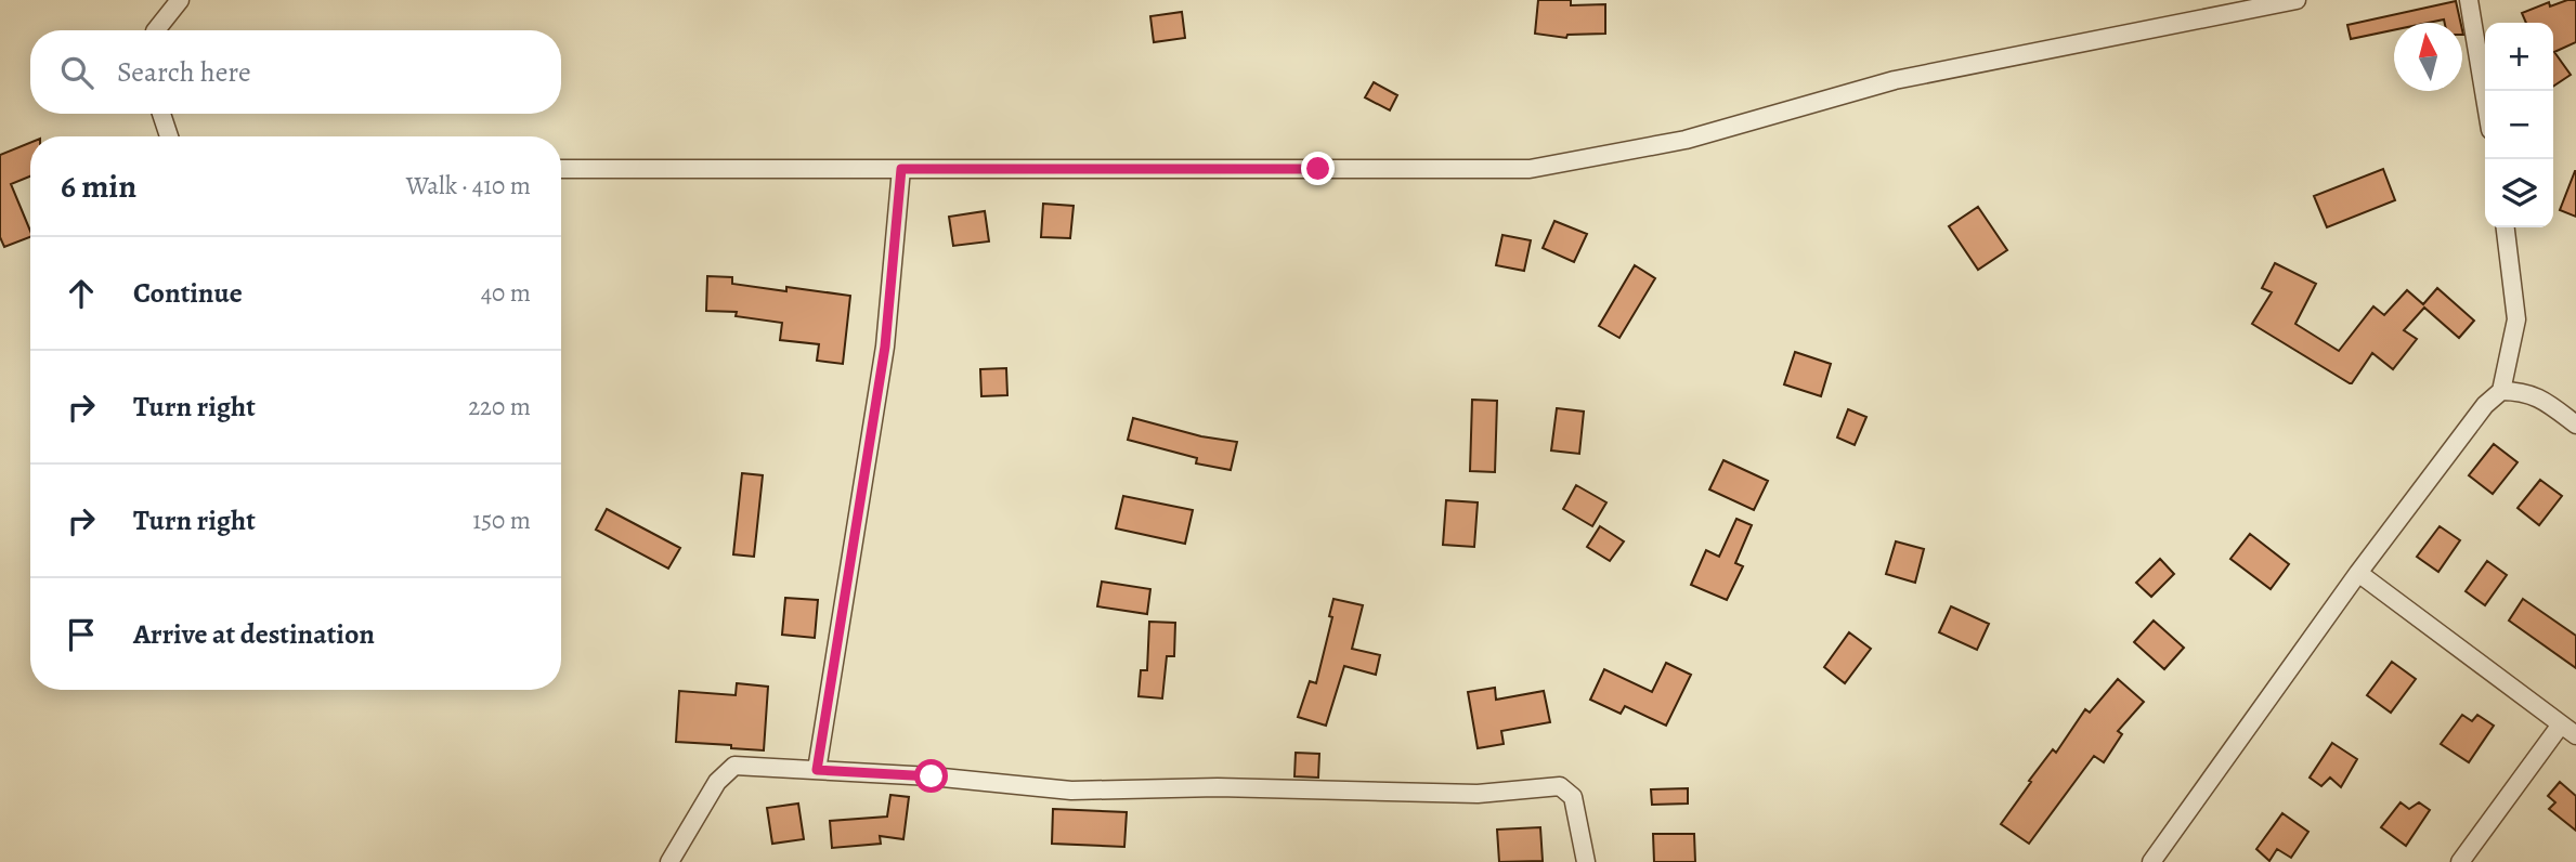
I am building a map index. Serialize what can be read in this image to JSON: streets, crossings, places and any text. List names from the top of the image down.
{
  "north": "top",
  "page": {
    "map_buttons": ["+", "−"],
    "search": "Search here",
    "heading": ["6 min", "Walk · 410 m"],
    "list": [
      ["Continue", "40 m"],
      ["Turn right", "220 m"],
      ["Turn right", "150 m"],
      "Arrive at destination"
    ]
  }
}
